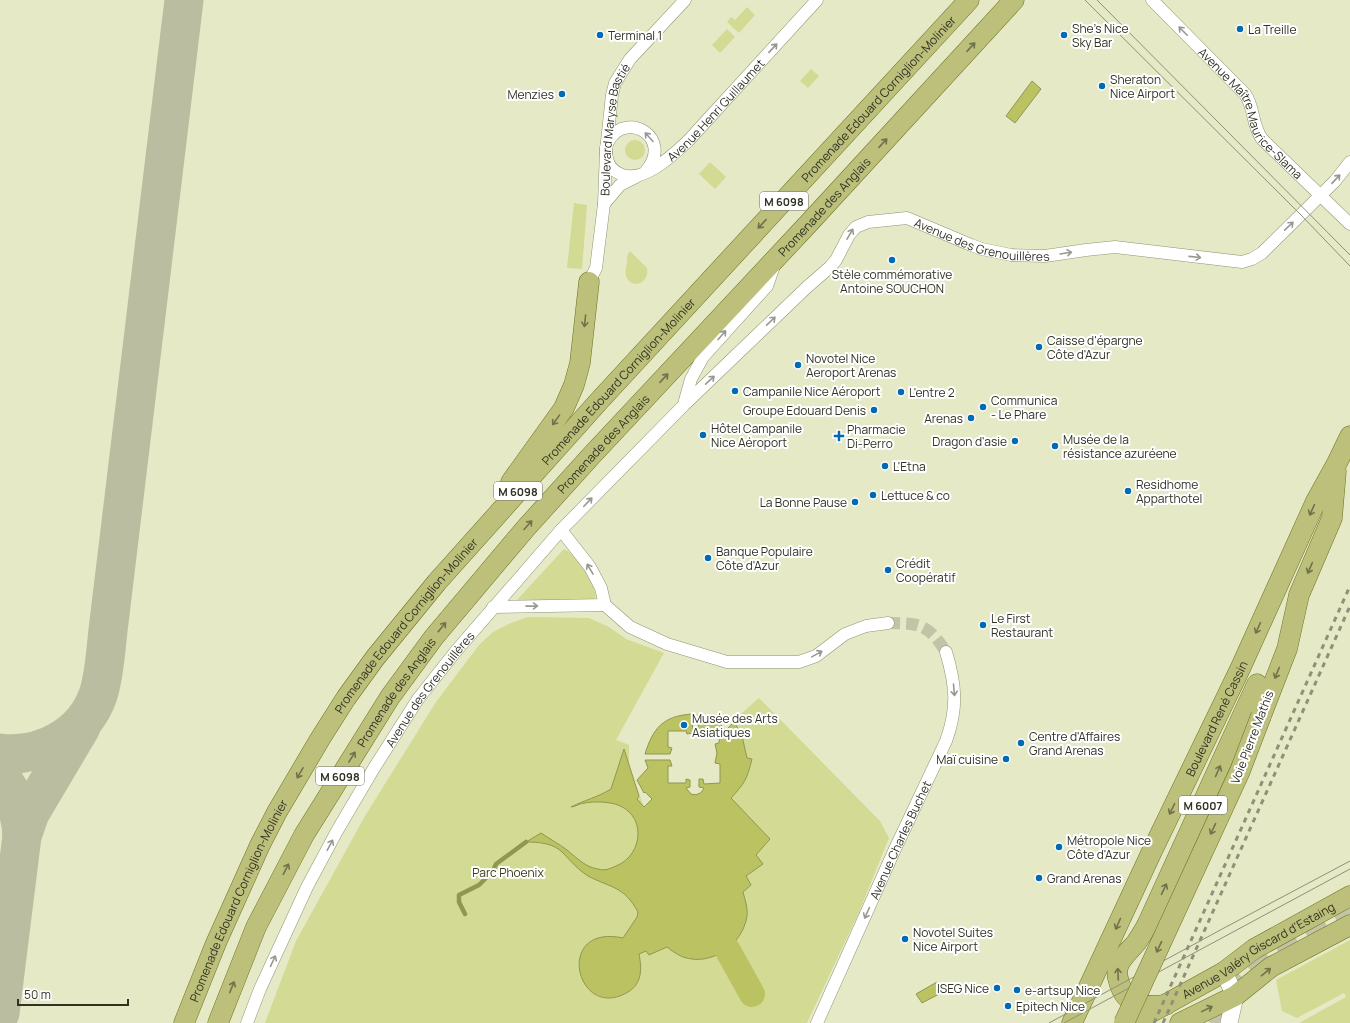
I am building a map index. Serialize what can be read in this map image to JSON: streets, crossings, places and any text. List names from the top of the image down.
{
  "streets": {
    "main road": [
      "Promenade Edouard Corniglion-Molinier",
      "M 6098",
      "Promenade des Anglais",
      "Boulevard René Cassin",
      "Voie Pierre Mathis",
      "M 6007",
      "Avenue Valéry Giscard d'Estaing"
    ],
    "street": [
      "Avenue Henri Guillaumet",
      "Avenue Maître Maurice-Slama",
      "Boulevard Maryse Bastié",
      "Avenue des Grenouillères",
      "Avenue Charles Buchet"
    ]
  },
  "crossings": [
    ["Avenue Henri Guillaumet", "Boulevard Maryse Bastié"],
    ["Avenue Maître Maurice-Slama", "Avenue des Grenouillères"],
    ["Promenade des Anglais", "Avenue des Grenouillères"],
    ["Boulevard René Cassin", "Voie Pierre Mathis"],
    ["Boulevard René Cassin", "Avenue Valéry Giscard d'Estaing"]
  ],
  "one_way": [
    "Promenade Edouard Corniglion-Molinier",
    "Avenue Henri Guillaumet",
    "Avenue Maître Maurice-Slama",
    "Promenade des Anglais",
    "Avenue des Grenouillères",
    "Voie Pierre Mathis",
    "Avenue Charles Buchet"
  ],
  "parks": ["Parc Phoenix"],
  "places": {
    "other": [
      "La Treille",
      "Terminal 1",
      "She's Nice Sky Bar",
      "Sheraton Nice Airport",
      "Menzies",
      "Stèle commémorative Antoine SOUCHON",
      "Caisse d'épargne Côte d'Azur",
      "Novotel Nice Aeroport Arenas",
      "Campanile Nice Aéroport",
      "L'entre 2",
      "Communica - Le Phare",
      "Groupe Edouard Denis",
      "Arenas",
      "Hôtel Campanile Nice Aéroport",
      "Dragon d'asie",
      "Musée de la résistance azuréene",
      "L'Etna",
      "Residhome Apparthotel",
      "Lettuce & co",
      "La Bonne Pause",
      "Banque Populaire Côte d'Azur",
      "Crédit Coopératif",
      "Le First Restaurant",
      "Musée des Arts Asiatiques",
      "Centre d'Affaires Grand Arenas",
      "Maï cuisine",
      "Métropole Nice Côte d'Azur",
      "Grand Arenas",
      "Novotel Suites Nice Airport",
      "ISEG Nice",
      "e-artsup Nice",
      "Epitech Nice"
    ],
    "health": ["Pharmacie Di-Perro"]
  },
  "scale_bar": "50 m"
}
